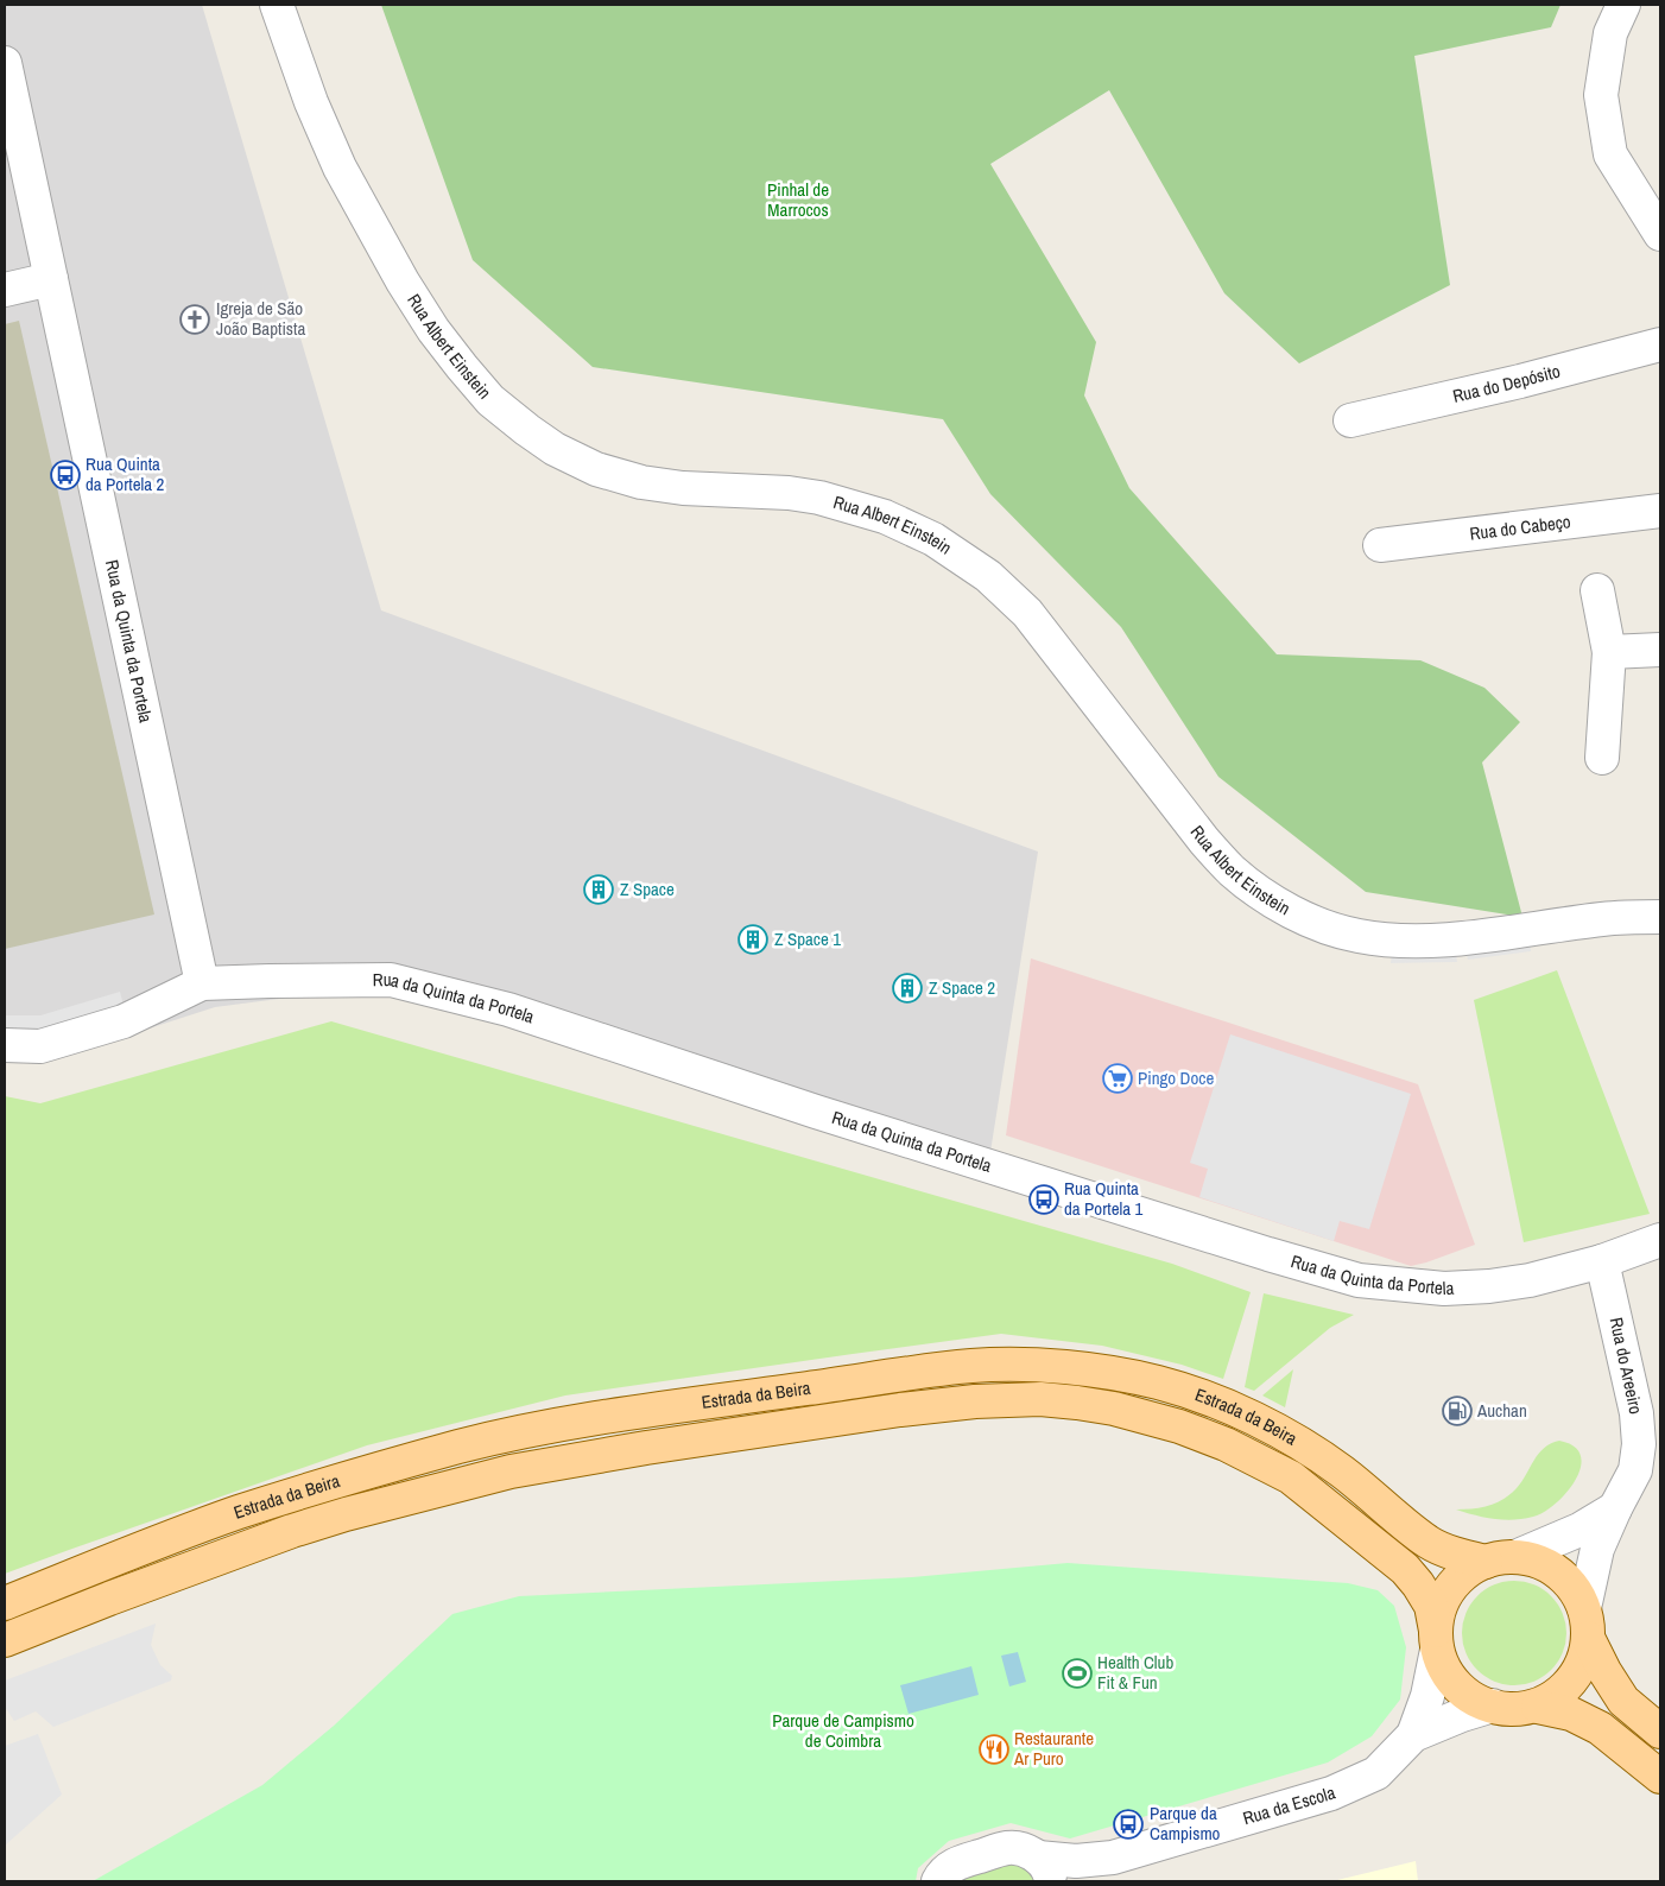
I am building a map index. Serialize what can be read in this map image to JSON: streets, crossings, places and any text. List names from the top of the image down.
{
  "streets": {
    "main road": ["Estrada da Beira"],
    "street": [
      "Rua Albert Einstein",
      "Rua do Depósito",
      "Rua do Cabeço",
      "Rua da Quinta da Portela",
      "Rua do Areeiro",
      "Rua da Escola"
    ]
  },
  "crossings": [
    ["Rua da Quinta da Portela", "Rua do Areeiro"],
    ["Rua do Areeiro", "Estrada da Beira"],
    ["Rua do Areeiro", "Rua da Escola"],
    ["Estrada da Beira", "Rua da Escola"]
  ],
  "parks": ["Pinhal de Marrocos", "Parque de Campismo de Coimbra"],
  "places": {
    "church": ["Igreja de São João Baptista"],
    "bus stop": ["Rua Quinta da Portela 2", "Rua Quinta da Portela 1", "Parque da Campismo"],
    "building": ["Z Space", "Z Space 1", "Z Space 2"],
    "supermarket": ["Pingo Doce"],
    "fuel station": ["Auchan"],
    "sports": ["Health Club Fit & Fun"],
    "restaurant": ["Restaurante Ar Puro"]
  }
}
